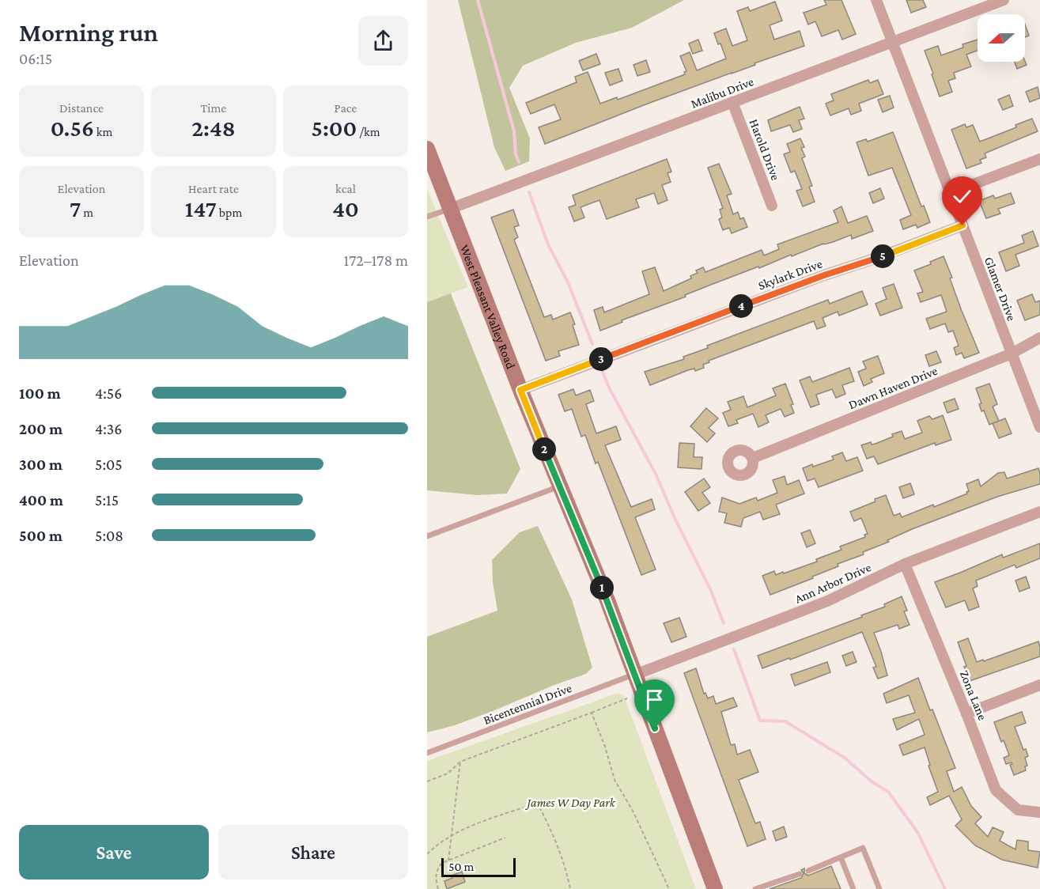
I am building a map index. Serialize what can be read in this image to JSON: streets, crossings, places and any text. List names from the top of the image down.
{
  "streets": {
    "main road": ["West Pleasant Valley Road"],
    "street": [
      "Malibu Drive",
      "Harold Drive",
      "Skylark Drive",
      "Glamer Drive",
      "Dawn Haven Drive",
      "Ann Arbor Drive",
      "Zona Lane"
    ],
    "lane": ["Bicentennial Drive"]
  },
  "crossings": [
    ["Malibu Drive", "Harold Drive"],
    ["Malibu Drive", "Glamer Drive"],
    ["Malibu Drive", "West Pleasant Valley Road"],
    ["Skylark Drive", "Glamer Drive"],
    ["Skylark Drive", "West Pleasant Valley Road"],
    ["Glamer Drive", "Dawn Haven Drive"],
    ["West Pleasant Valley Road", "Ann Arbor Drive"],
    ["West Pleasant Valley Road", "Bicentennial Drive"],
    ["Ann Arbor Drive", "Zona Lane"],
    ["Ann Arbor Drive", "Bicentennial Drive"]
  ],
  "parks": ["James W Day Park"],
  "scale_bar": "50 m",
  "north": "left",
  "page": {
    "heading": ["Morning run", "06:15"],
    "stats": [
      ["Distance", "0.56 km"],
      ["Time", "2:48"],
      ["Pace", "5:00 /km"],
      ["Elevation", "7 m"],
      ["Heart rate", "147 bpm"],
      ["kcal", "40"]
    ],
    "chart": ["Elevation", "172–178 m"],
    "pins": [
      "5",
      "4",
      "3",
      "2",
      "1"
    ],
    "list": [
      {
        "name": "100 m",
        "note": "4:56"
      },
      {
        "name": "200 m",
        "note": "4:36"
      },
      {
        "name": "300 m",
        "note": "5:05"
      },
      {
        "name": "400 m",
        "note": "5:15"
      },
      {
        "name": "500 m",
        "note": "5:08"
      }
    ],
    "buttons": ["Save", "Share"],
    "scale": "50 m"
  }
}
